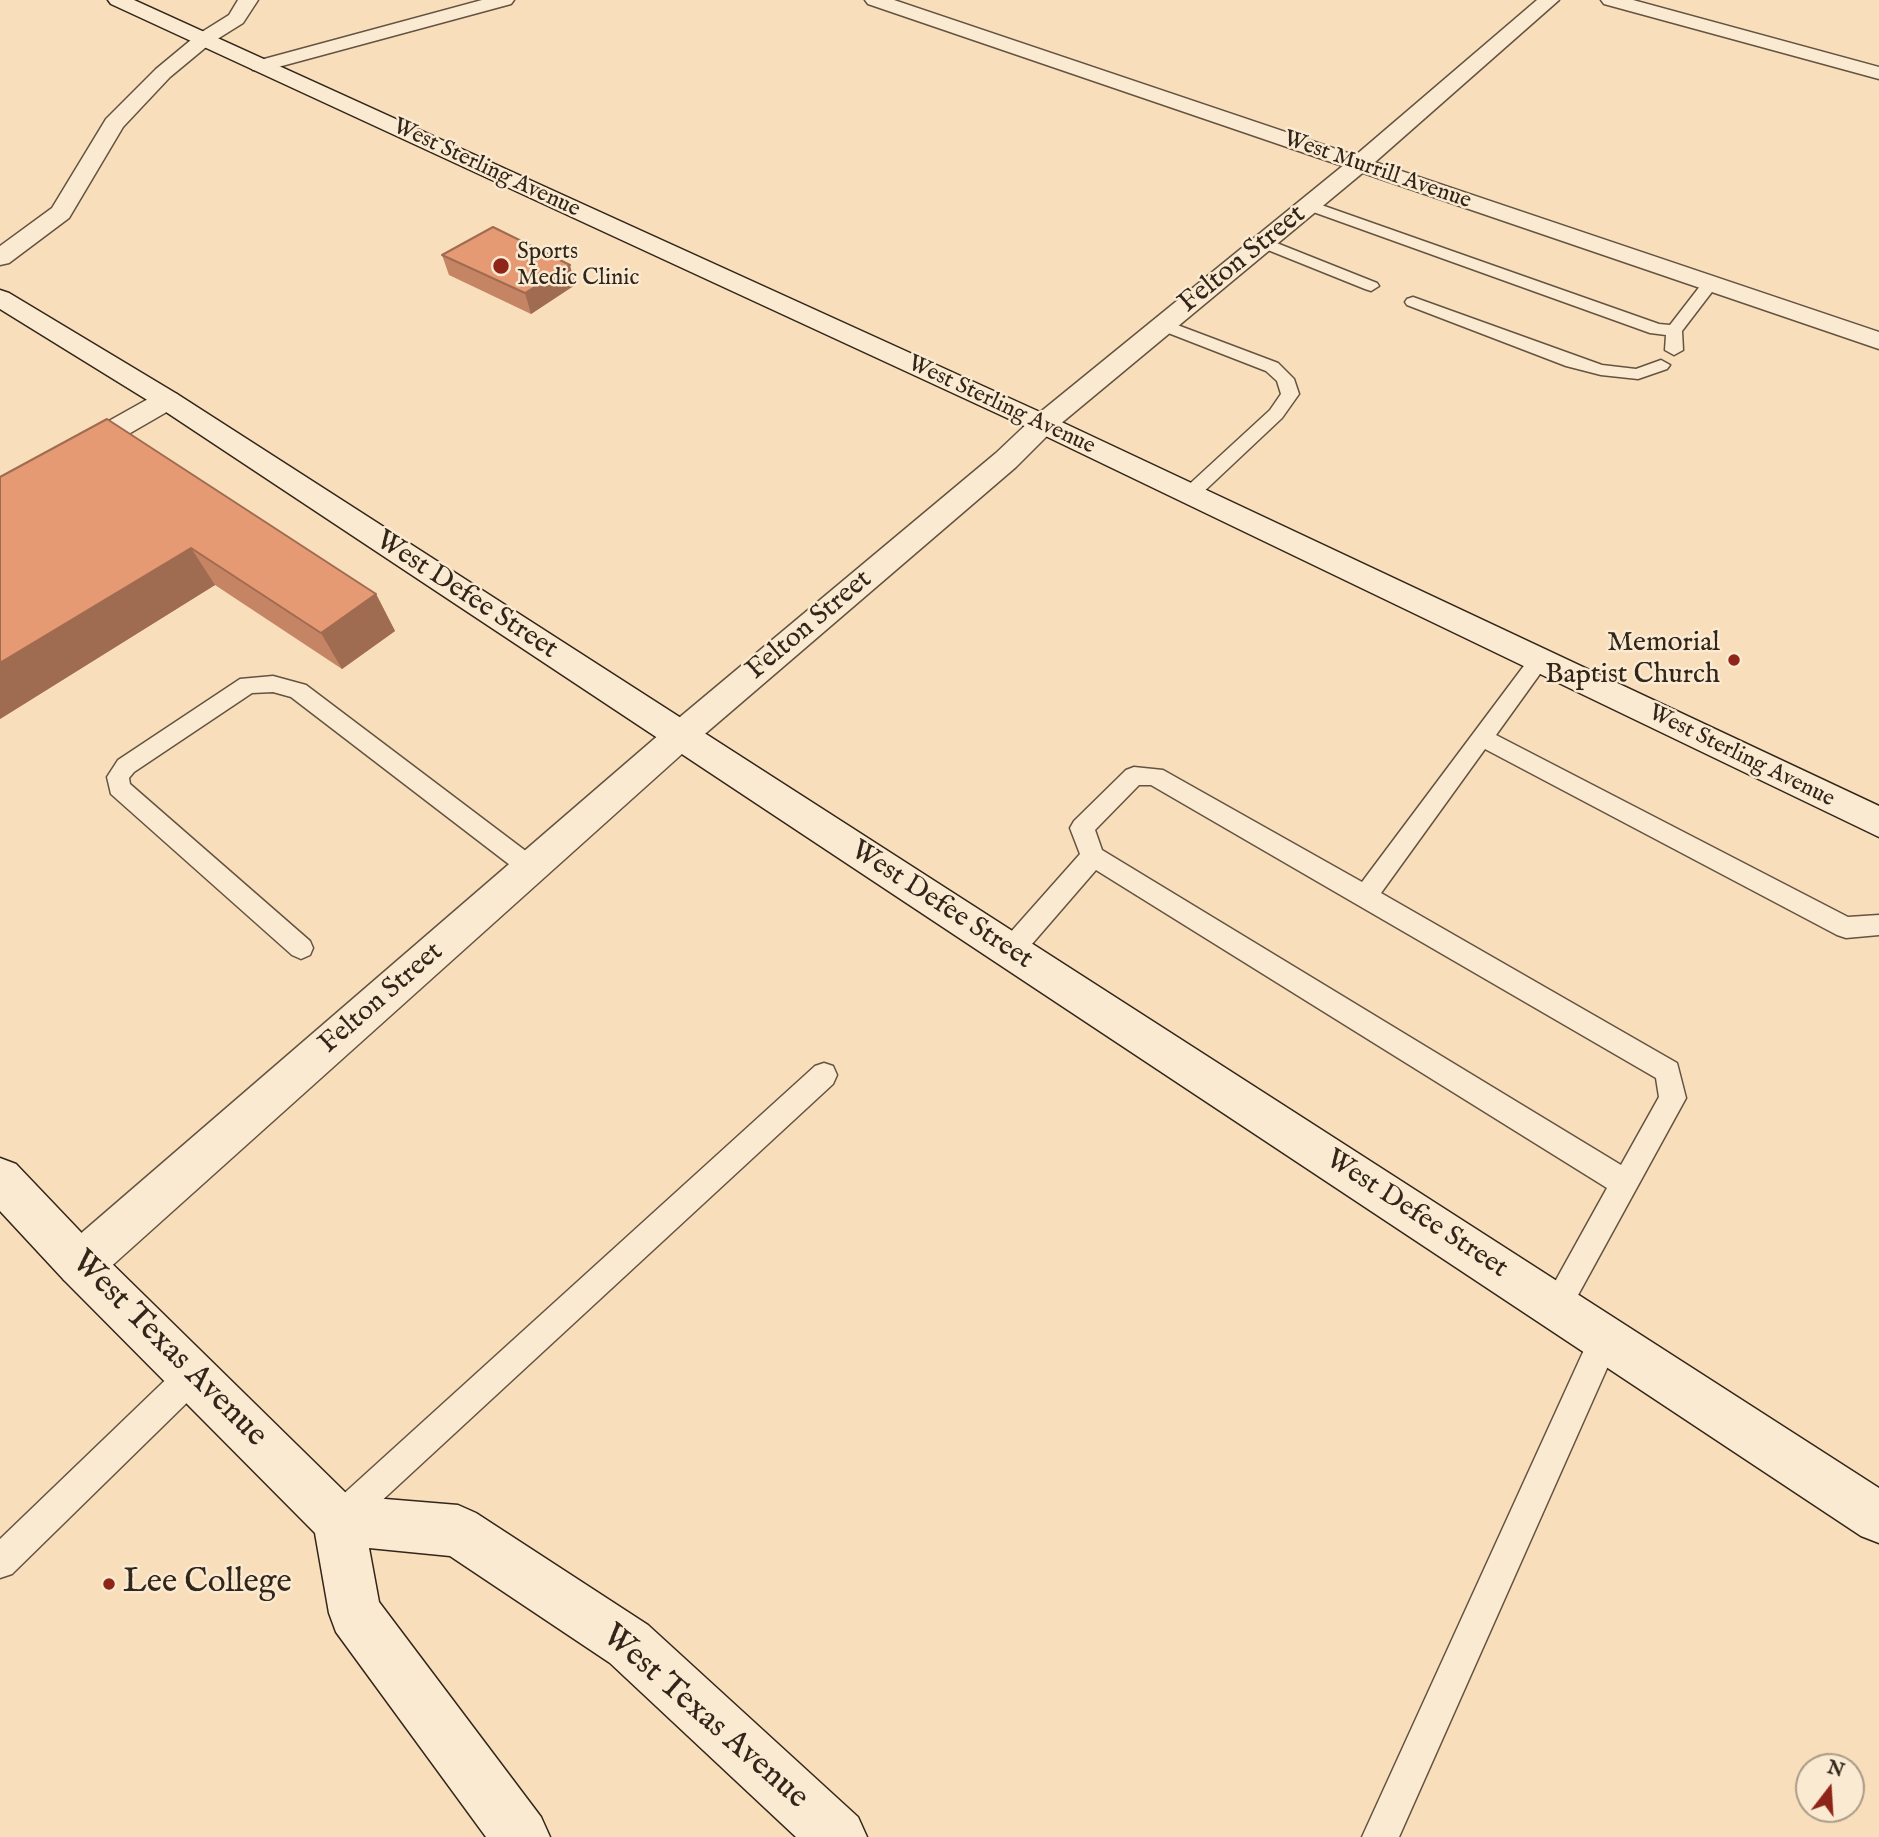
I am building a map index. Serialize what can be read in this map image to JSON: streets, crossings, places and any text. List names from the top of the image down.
{
  "streets": {
    "street": [
      "West Sterling Avenue",
      "West Murrill Avenue",
      "Felton Street",
      "West Defee Street",
      "West Texas Avenue"
    ]
  },
  "crossings": [
    ["West Sterling Avenue", "Felton Street"],
    ["West Murrill Avenue", "Felton Street"],
    ["Felton Street", "West Defee Street"],
    ["Felton Street", "West Texas Avenue"]
  ],
  "places": ["Sports Medic Clinic", "Memorial Baptist Church", "Lee College"],
  "north": "top"
}
